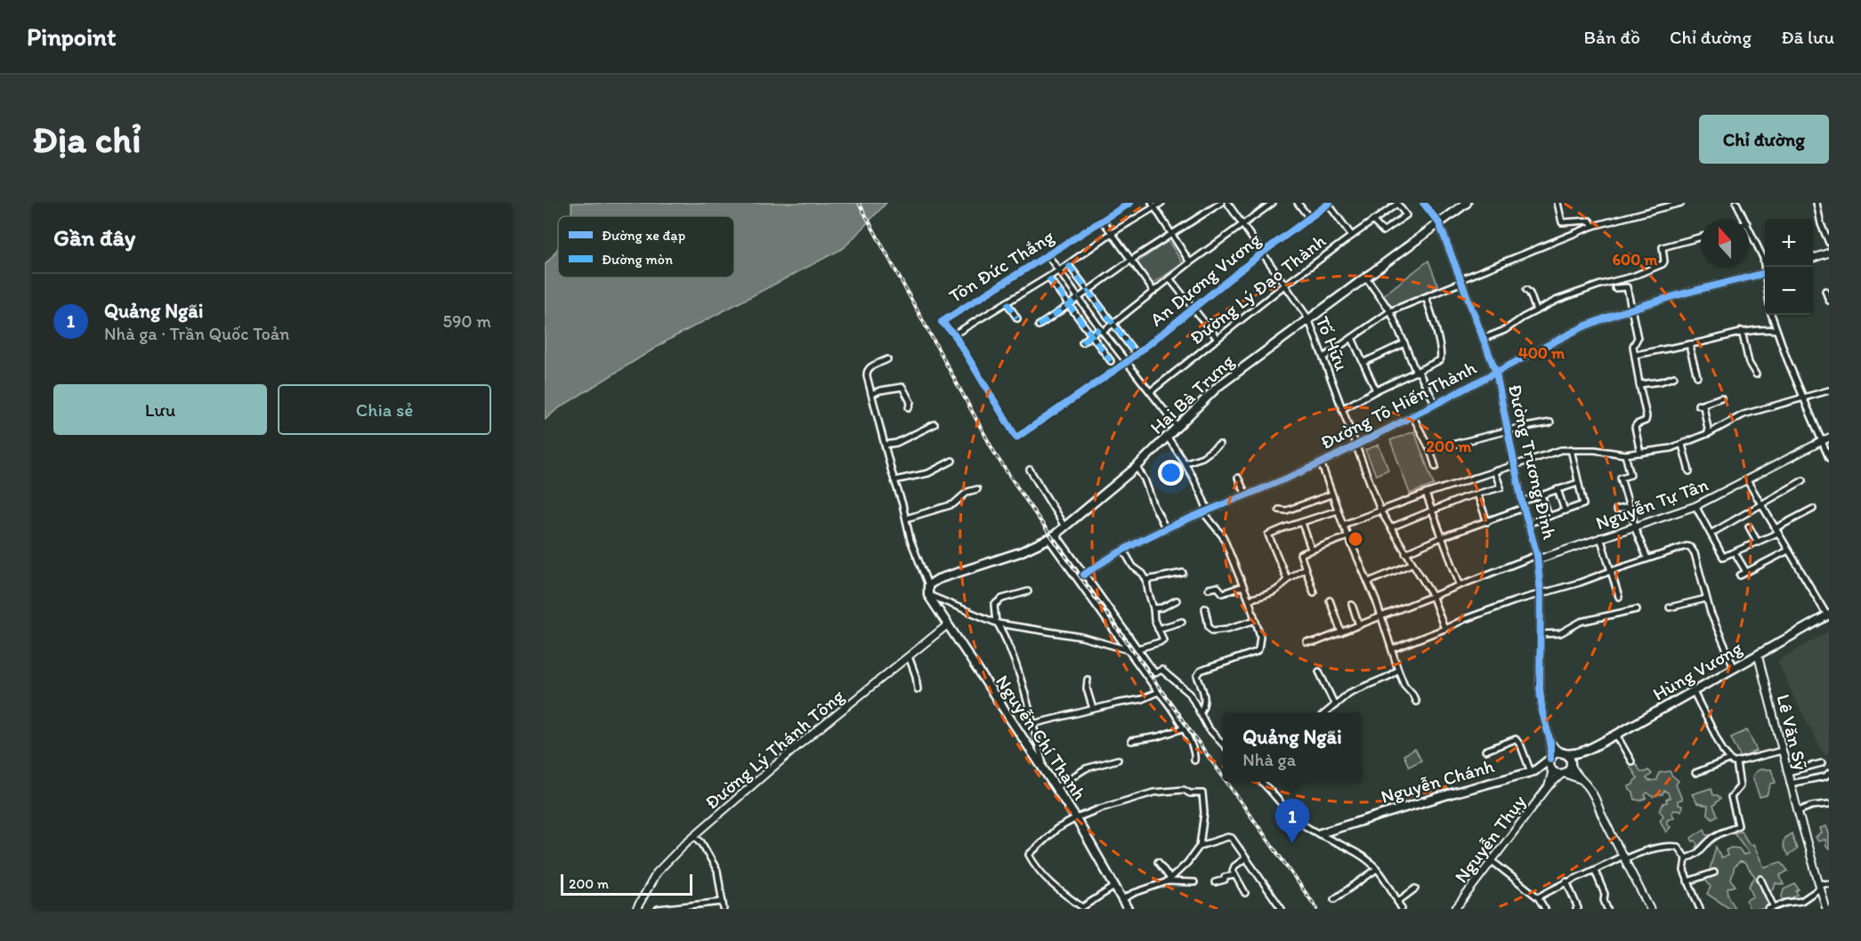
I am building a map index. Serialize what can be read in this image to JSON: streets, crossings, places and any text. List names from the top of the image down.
{
  "streets": {
    "main road": [
      "Hai Bà Trưng",
      "Hùng Vương",
      "Nguyễn Chí Thanh",
      "Nguyễn Chánh"
    ],
    "street": [
      "Tôn Đức Thắng",
      "An Dương Vương",
      "Đường Lý Đạo Thành",
      "Tố Hữu",
      "Đường Tô Hiến Thành",
      "Đường Trương Định",
      "Nguyễn Tự Tân",
      "Lê Văn Sỹ",
      "Đường Lý Thánh Tông",
      "Nguyễn Thụy"
    ]
  },
  "crossings": [
    ["Tôn Đức Thắng", "An Dương Vương"],
    ["An Dương Vương", "Đường Lý Đạo Thành"],
    ["An Dương Vương", "Tố Hữu"],
    ["Đường Lý Đạo Thành", "Tố Hữu"],
    ["Tố Hữu", "Hai Bà Trưng"],
    ["Tố Hữu", "Đường Tô Hiến Thành"],
    ["Hai Bà Trưng", "Đường Trương Định"],
    ["Đường Tô Hiến Thành", "Đường Trương Định"],
    ["Đường Trương Định", "Nguyễn Tự Tân"],
    ["Hùng Vương", "Lê Văn Sỹ"],
    ["Nguyễn Chí Thanh", "Đường Lý Thánh Tông"]
  ],
  "legend": ["Đường xe đạp", "Đường mòn"],
  "scale_bar": "200 m",
  "north": "top",
  "page": {
    "header": "Pinpoint",
    "nav": ["Bản đồ", "Chỉ đường", "Đã lưu"],
    "buttons": [
      "Chỉ đường",
      ["Lưu", "Chia sẻ"]
    ],
    "title": "Địa chỉ",
    "heading": "Gần đây",
    "map_buttons": ["+", "−"],
    "list": [
      {
        "mark": "1",
        "name": "Quảng Ngãi",
        "note": "Nhà ga · Trần Quốc Toản",
        "value": "590 m"
      }
    ],
    "popup": ["Quảng Ngãi", "Nhà ga"],
    "pins": "1",
    "scale": "200 m"
  },
  "rings": ["600 m", "400 m", "200 m"]
}
